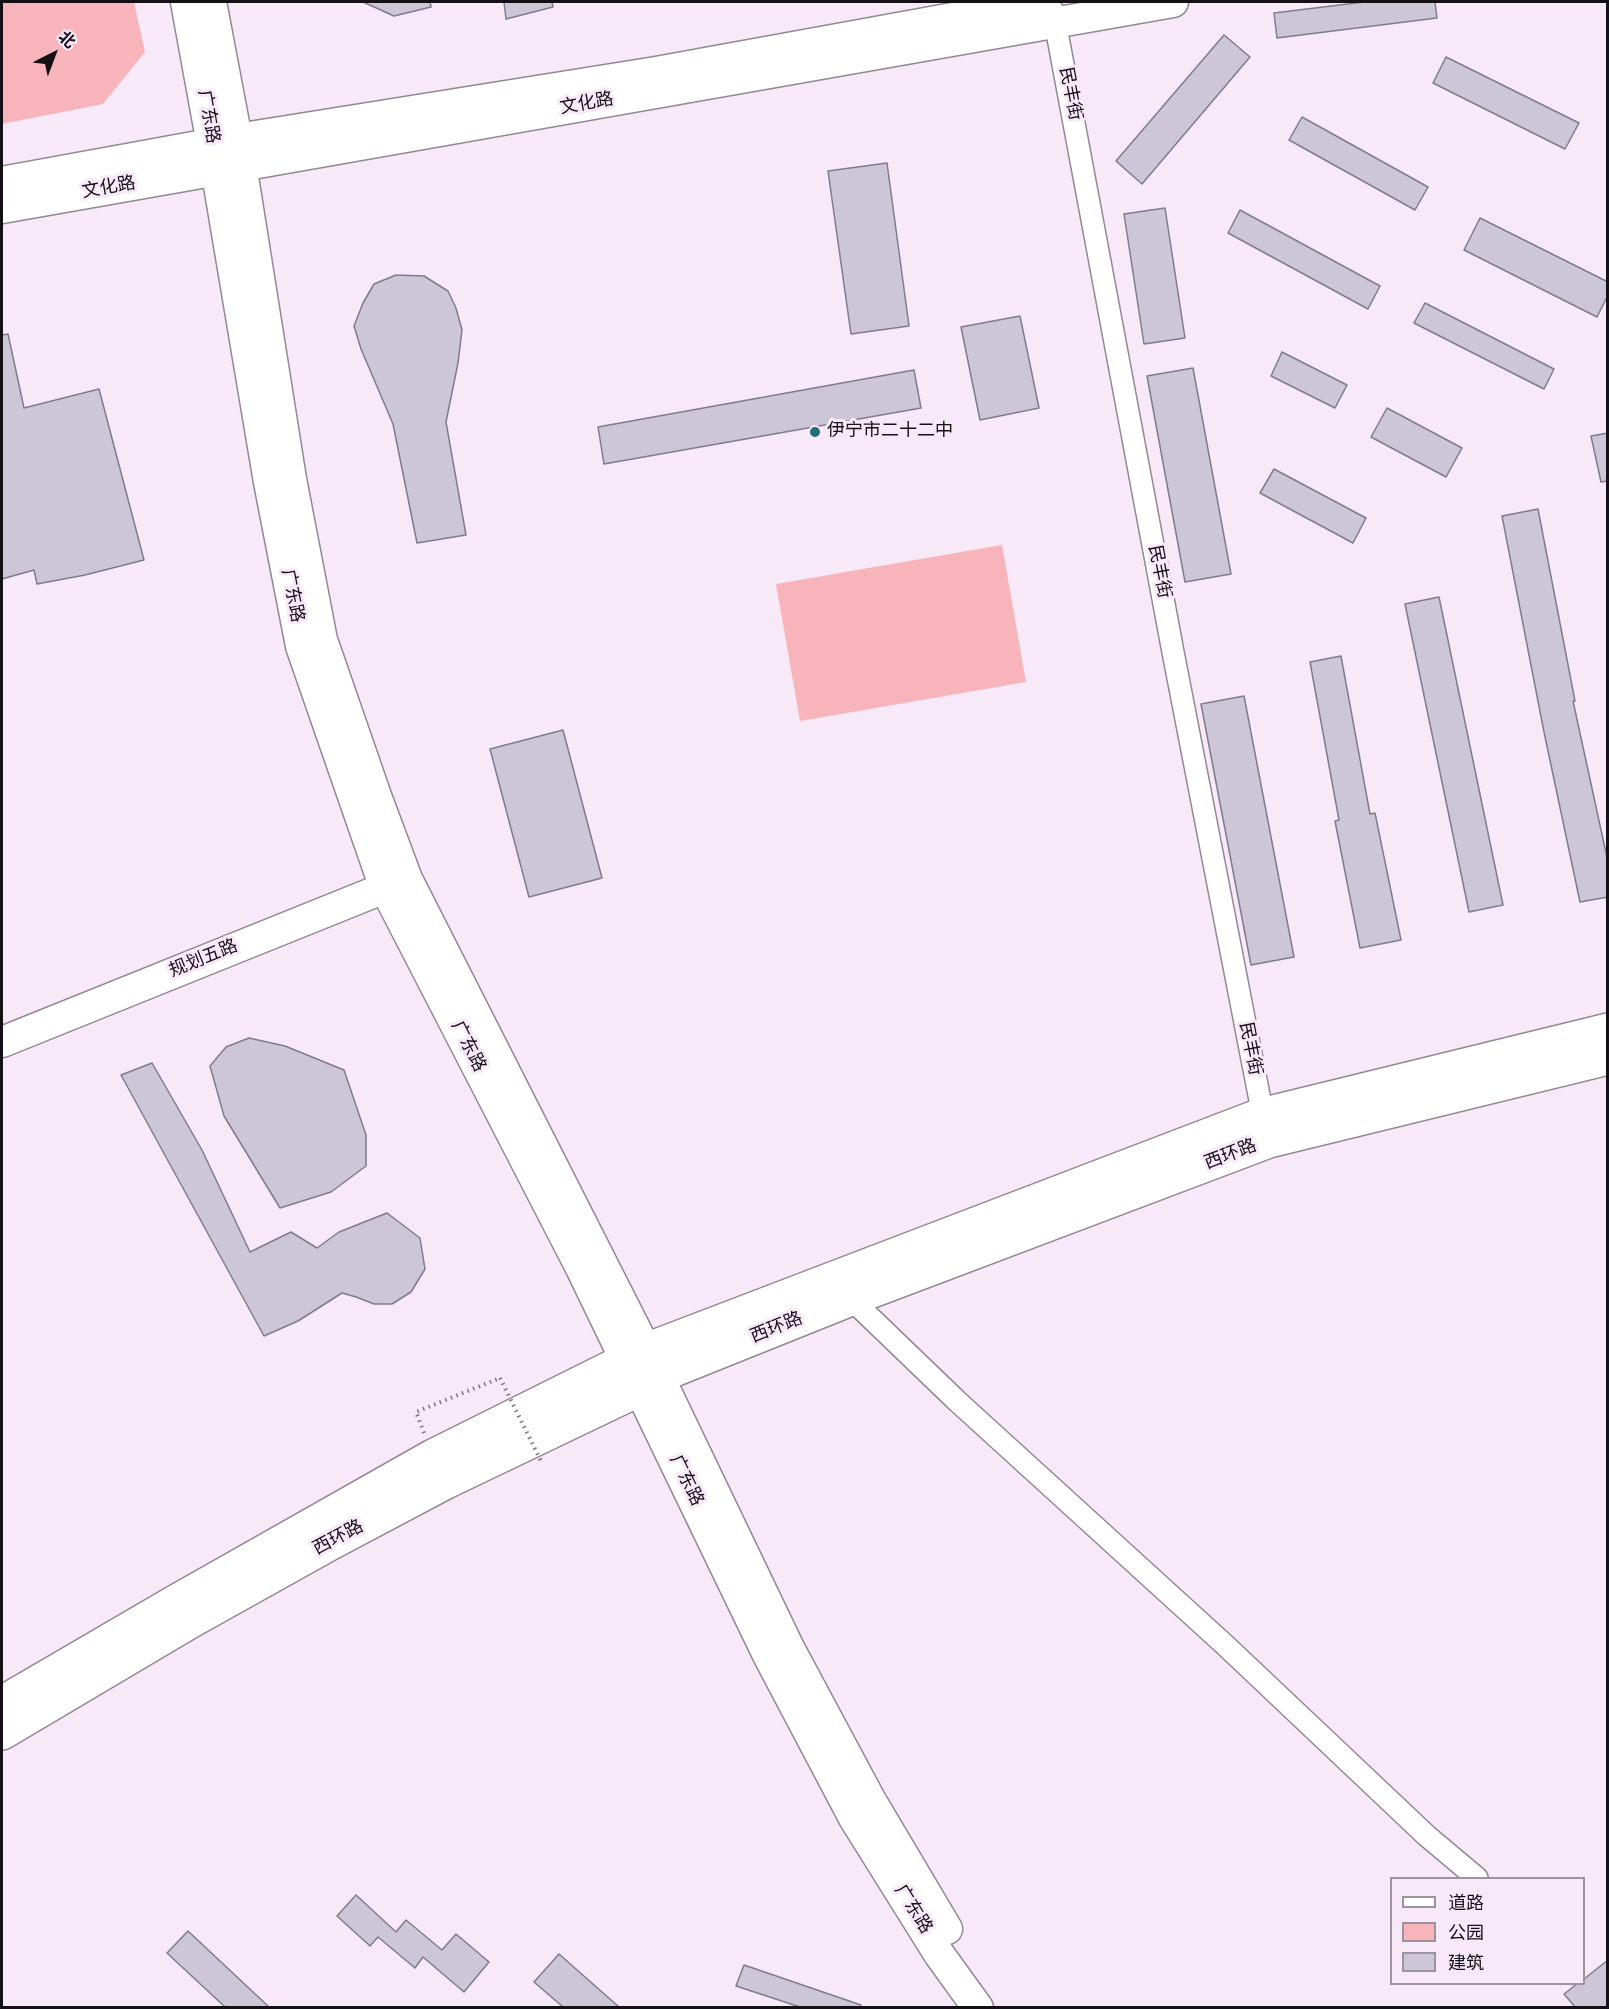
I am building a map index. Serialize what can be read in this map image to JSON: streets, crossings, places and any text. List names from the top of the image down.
{
  "streets": {
    "main road": ["西环路"],
    "street": [
      "民丰街",
      "文化路",
      "广东路",
      "规划五路"
    ]
  },
  "crossings": [
    ["民丰街", "文化路"],
    ["民丰街", "西环路"],
    ["文化路", "广东路"],
    ["广东路", "规划五路"],
    ["广东路", "西环路"]
  ],
  "places": ["伊宁市二十二中"],
  "legend": ["道路", "公园", "建筑"],
  "north": "top right"
}
